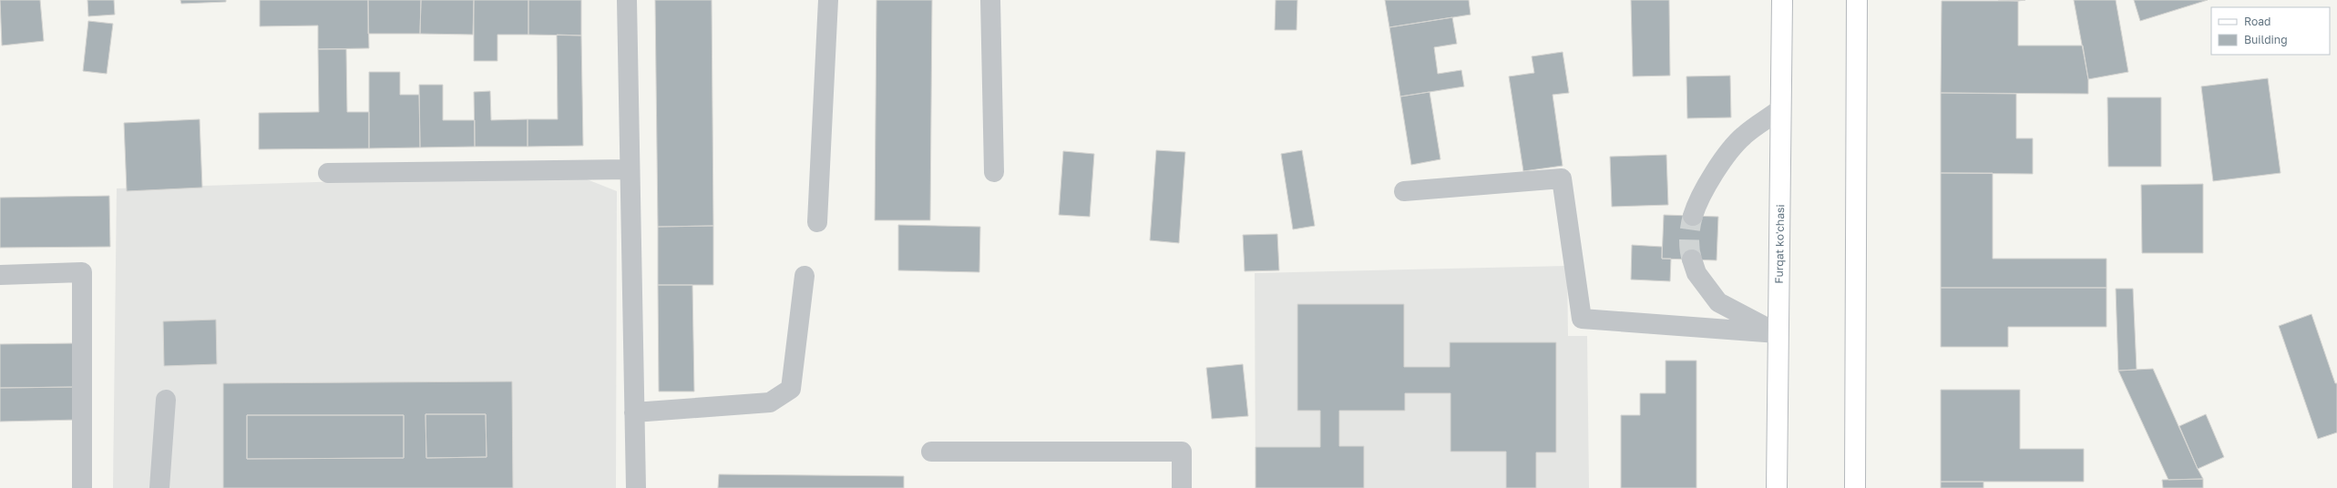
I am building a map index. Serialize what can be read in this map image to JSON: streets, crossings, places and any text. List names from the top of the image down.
{
  "streets": {
    "main road": ["Furqat ko'chasi"]
  },
  "legend": ["Road", "Building"]
}
